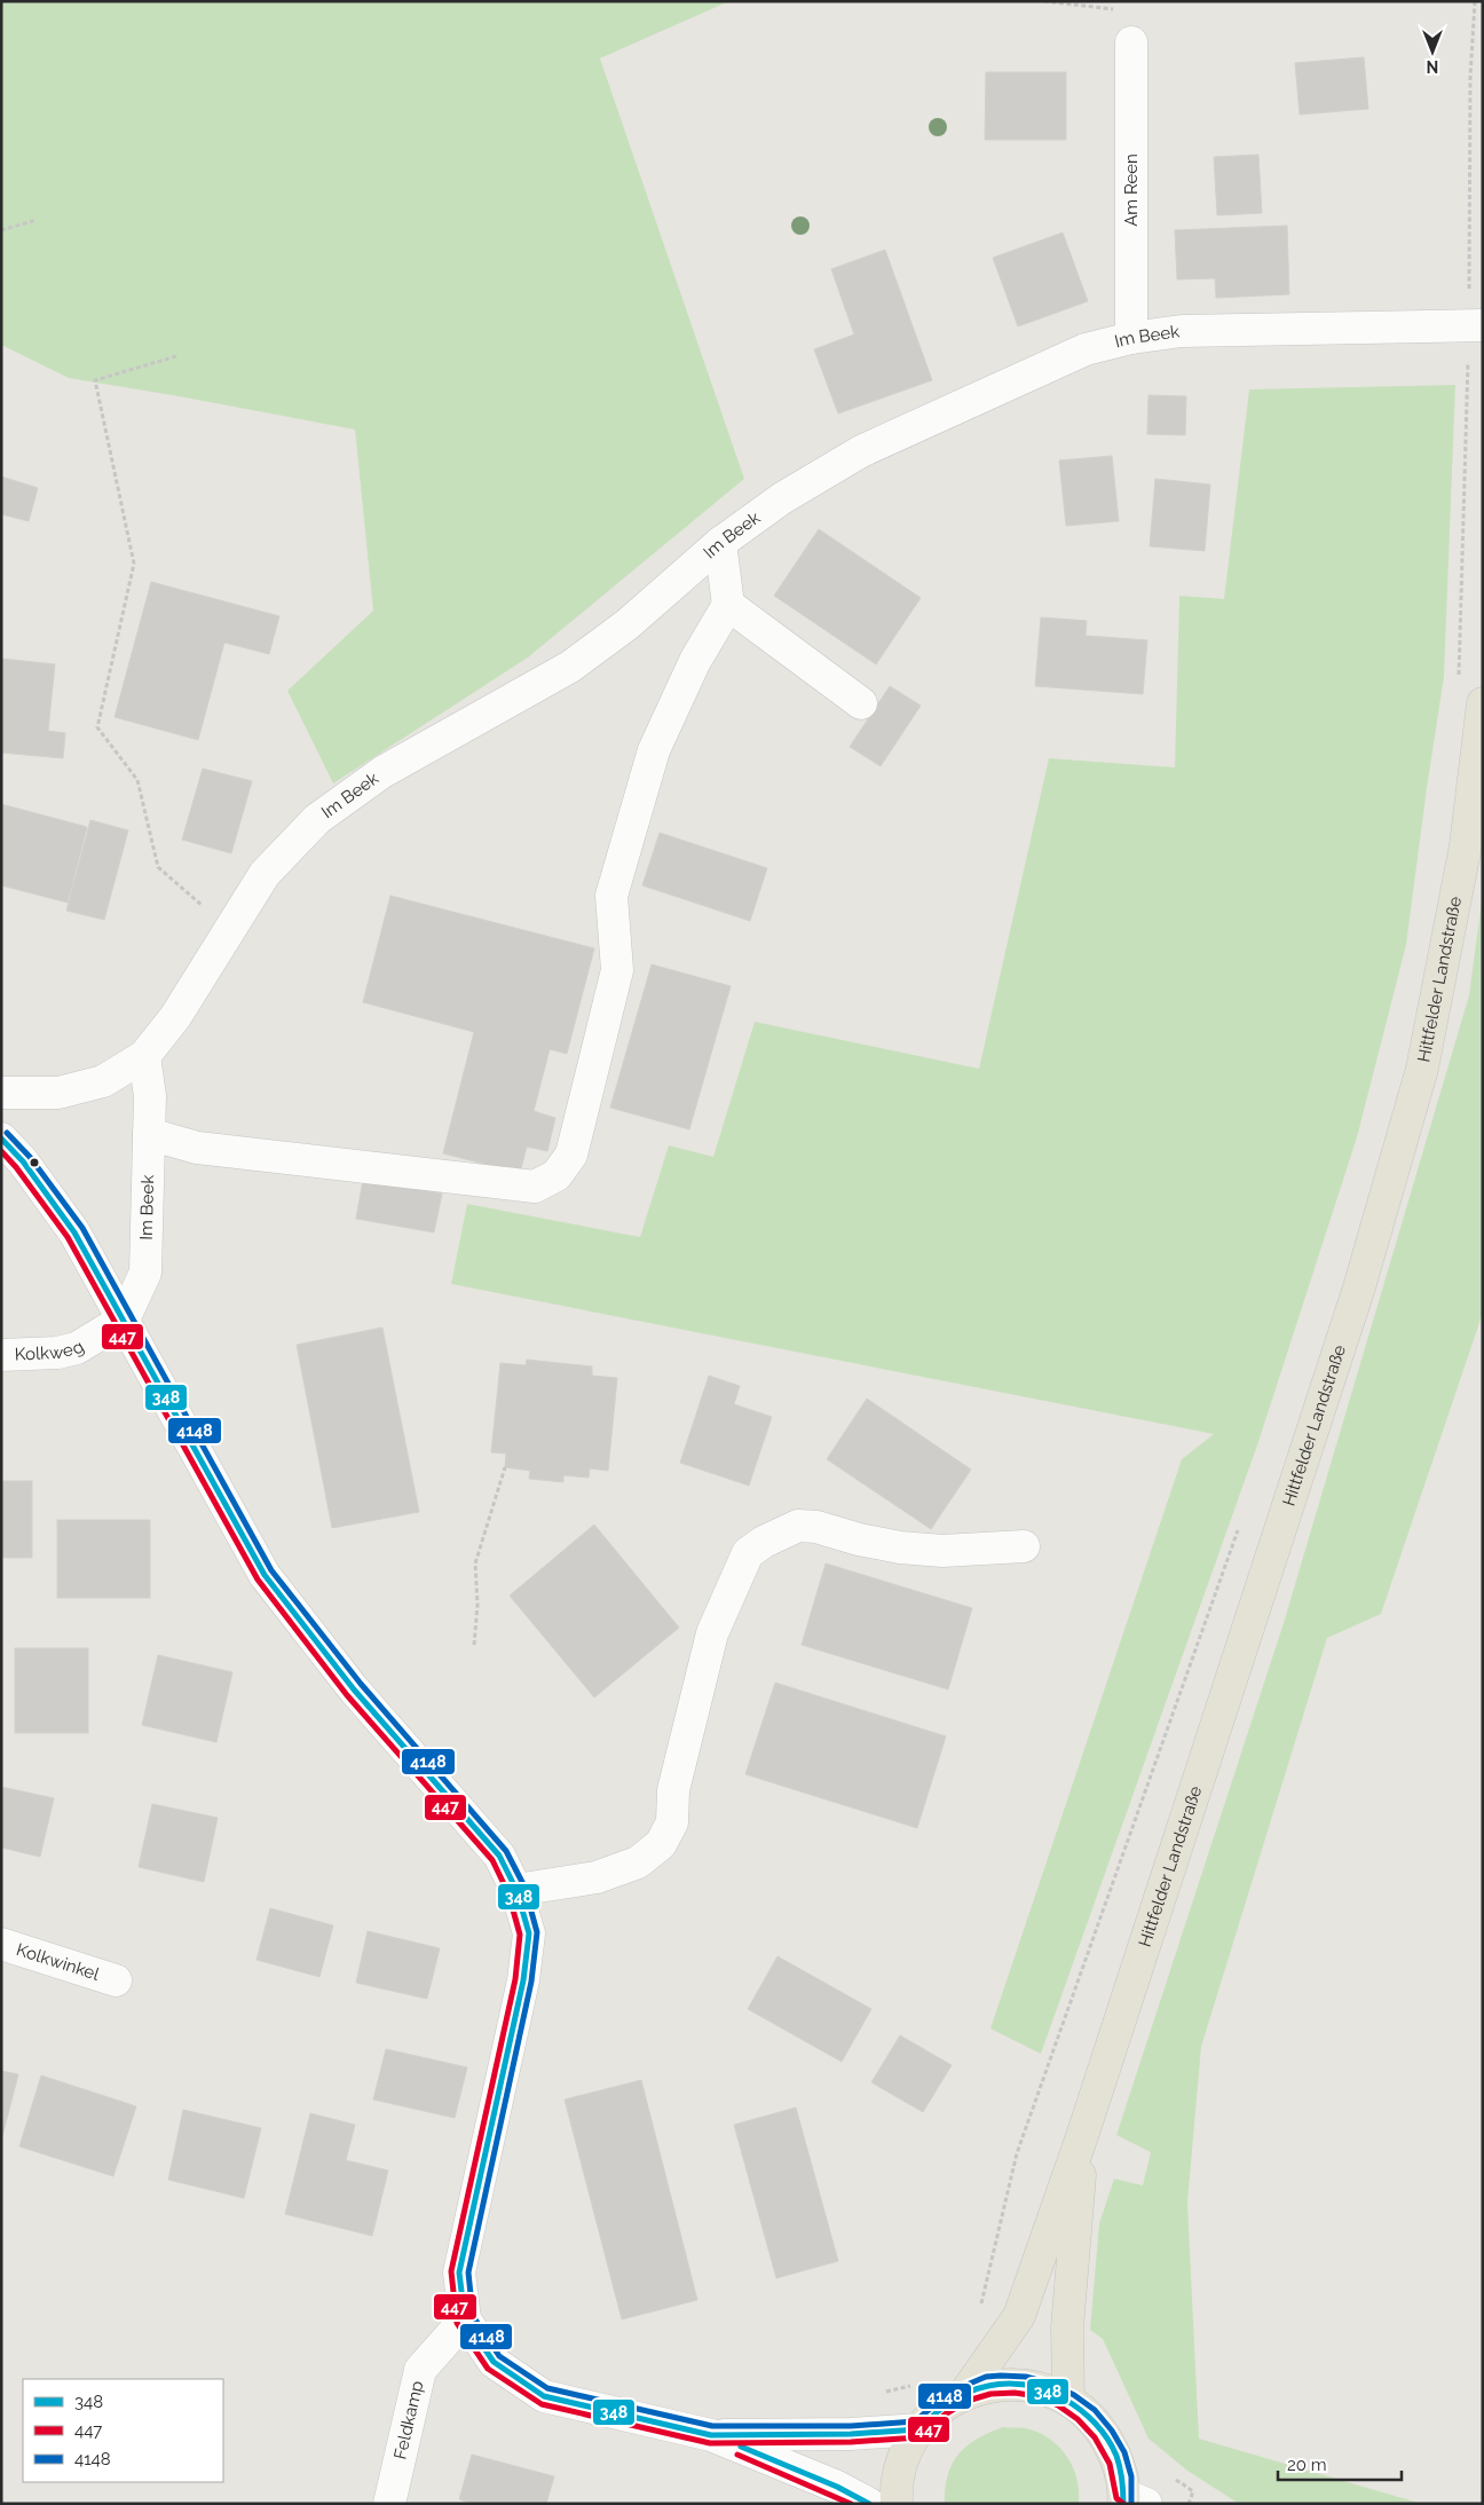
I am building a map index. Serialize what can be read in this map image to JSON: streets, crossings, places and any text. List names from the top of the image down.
{
  "streets": {
    "main road": ["Hittfelder Landstraße"],
    "street": [
      "Am Reen",
      "Im Beek",
      "Kolkweg",
      "Kolkwinkel",
      "Feldkamp"
    ]
  },
  "crossings": [
    ["Am Reen", "Im Beek"],
    ["Im Beek", "Kolkweg"]
  ],
  "lines": ["transit line 4148", "transit line 348", "transit line 447"],
  "legend": ["348", "447", "4148"],
  "scale_bar": "20 m",
  "north": "bottom"
}
